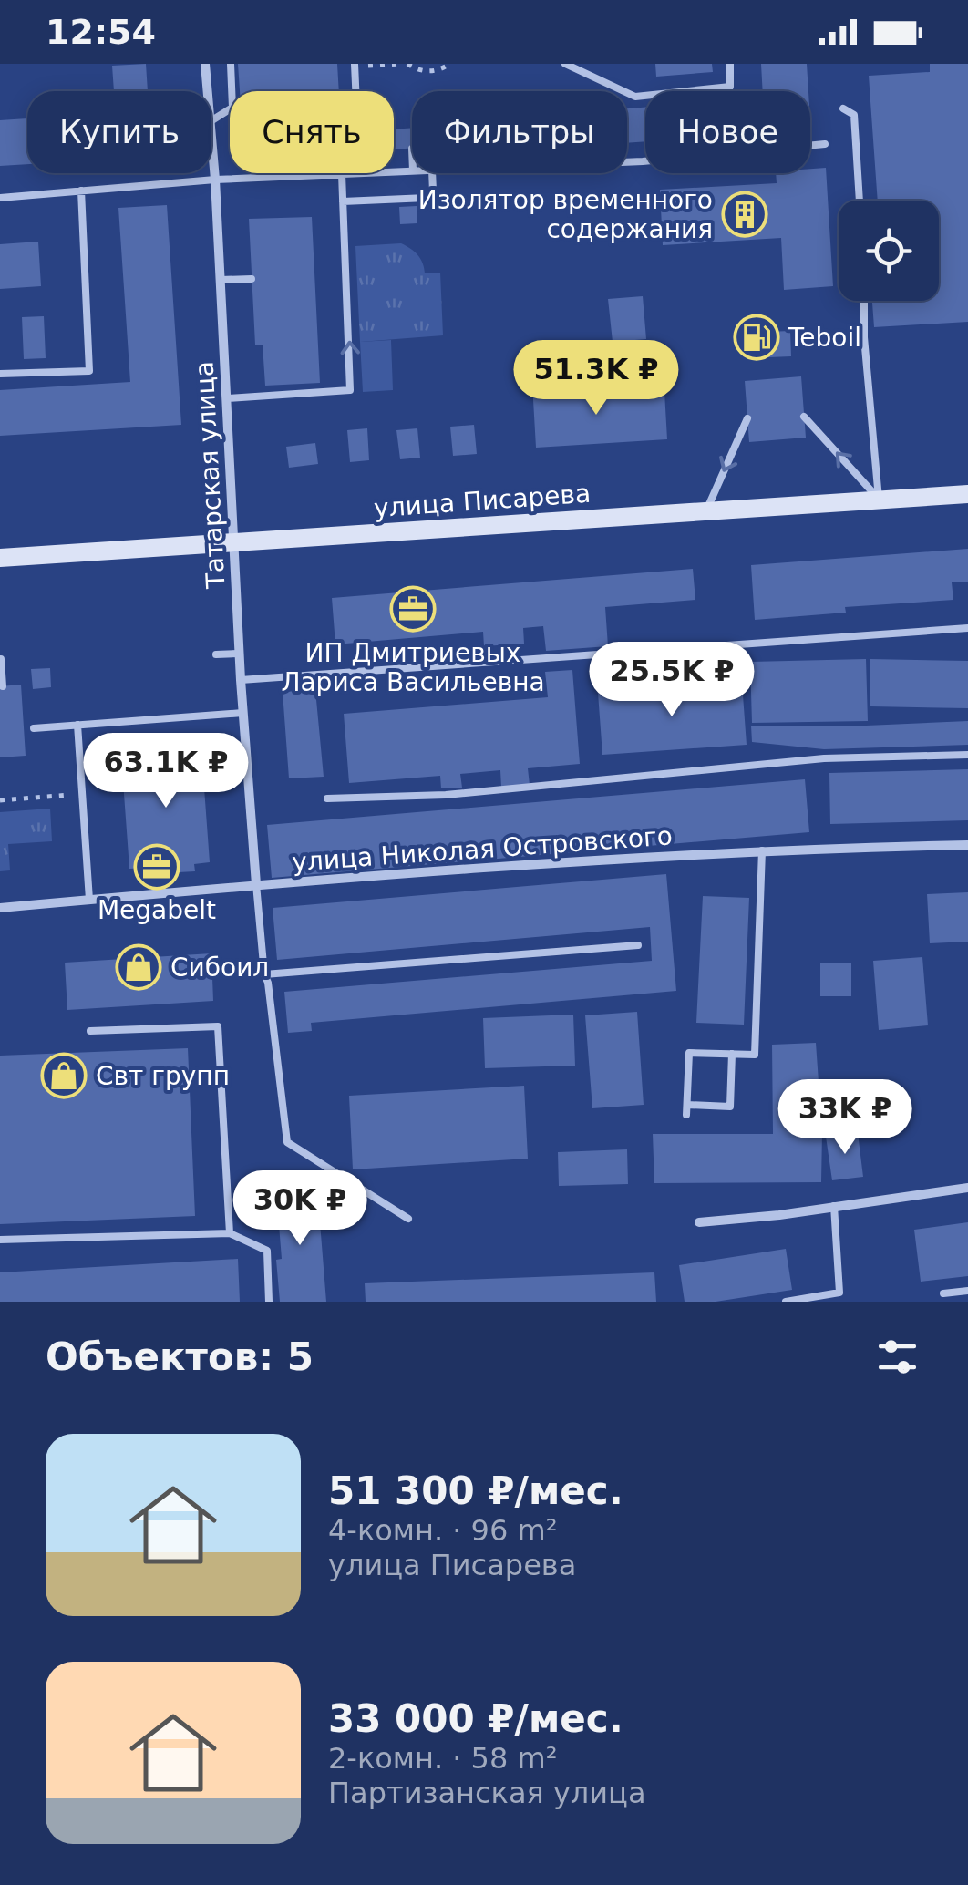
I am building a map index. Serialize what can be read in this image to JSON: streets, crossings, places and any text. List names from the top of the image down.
{
  "streets": {
    "main road": ["улица Писарева"],
    "street": ["Татарская улица", "улица Николая Островского"]
  },
  "crossings": [
    ["Татарская улица", "улица Писарева"],
    ["Татарская улица", "улица Николая Островского"]
  ],
  "places": {
    "building": ["Изолятор временного содержания"],
    "fuel station": ["Teboil"],
    "office": ["ИП Дмитриевых Лариса Васильевна", "Megabelt"],
    "shop": ["Сибоил", "Свт групп"]
  },
  "page": {
    "status": "12:54",
    "chip": [
      "Купить",
      "Снять",
      "Фильтры",
      "Новое"
    ],
    "price": [
      "51.3K ₽",
      "25.5K ₽",
      "63.1K ₽",
      "33K ₽",
      "30K ₽"
    ],
    "heading": "Объектов: 5",
    "list": [
      {
        "name": "51 300 ₽/мес.",
        "note": "4-комн. · 96 m² · улица Писарева"
      },
      {
        "name": "33 000 ₽/мес.",
        "note": "2-комн. · 58 m² · Партизанская улица"
      }
    ]
  }
}
